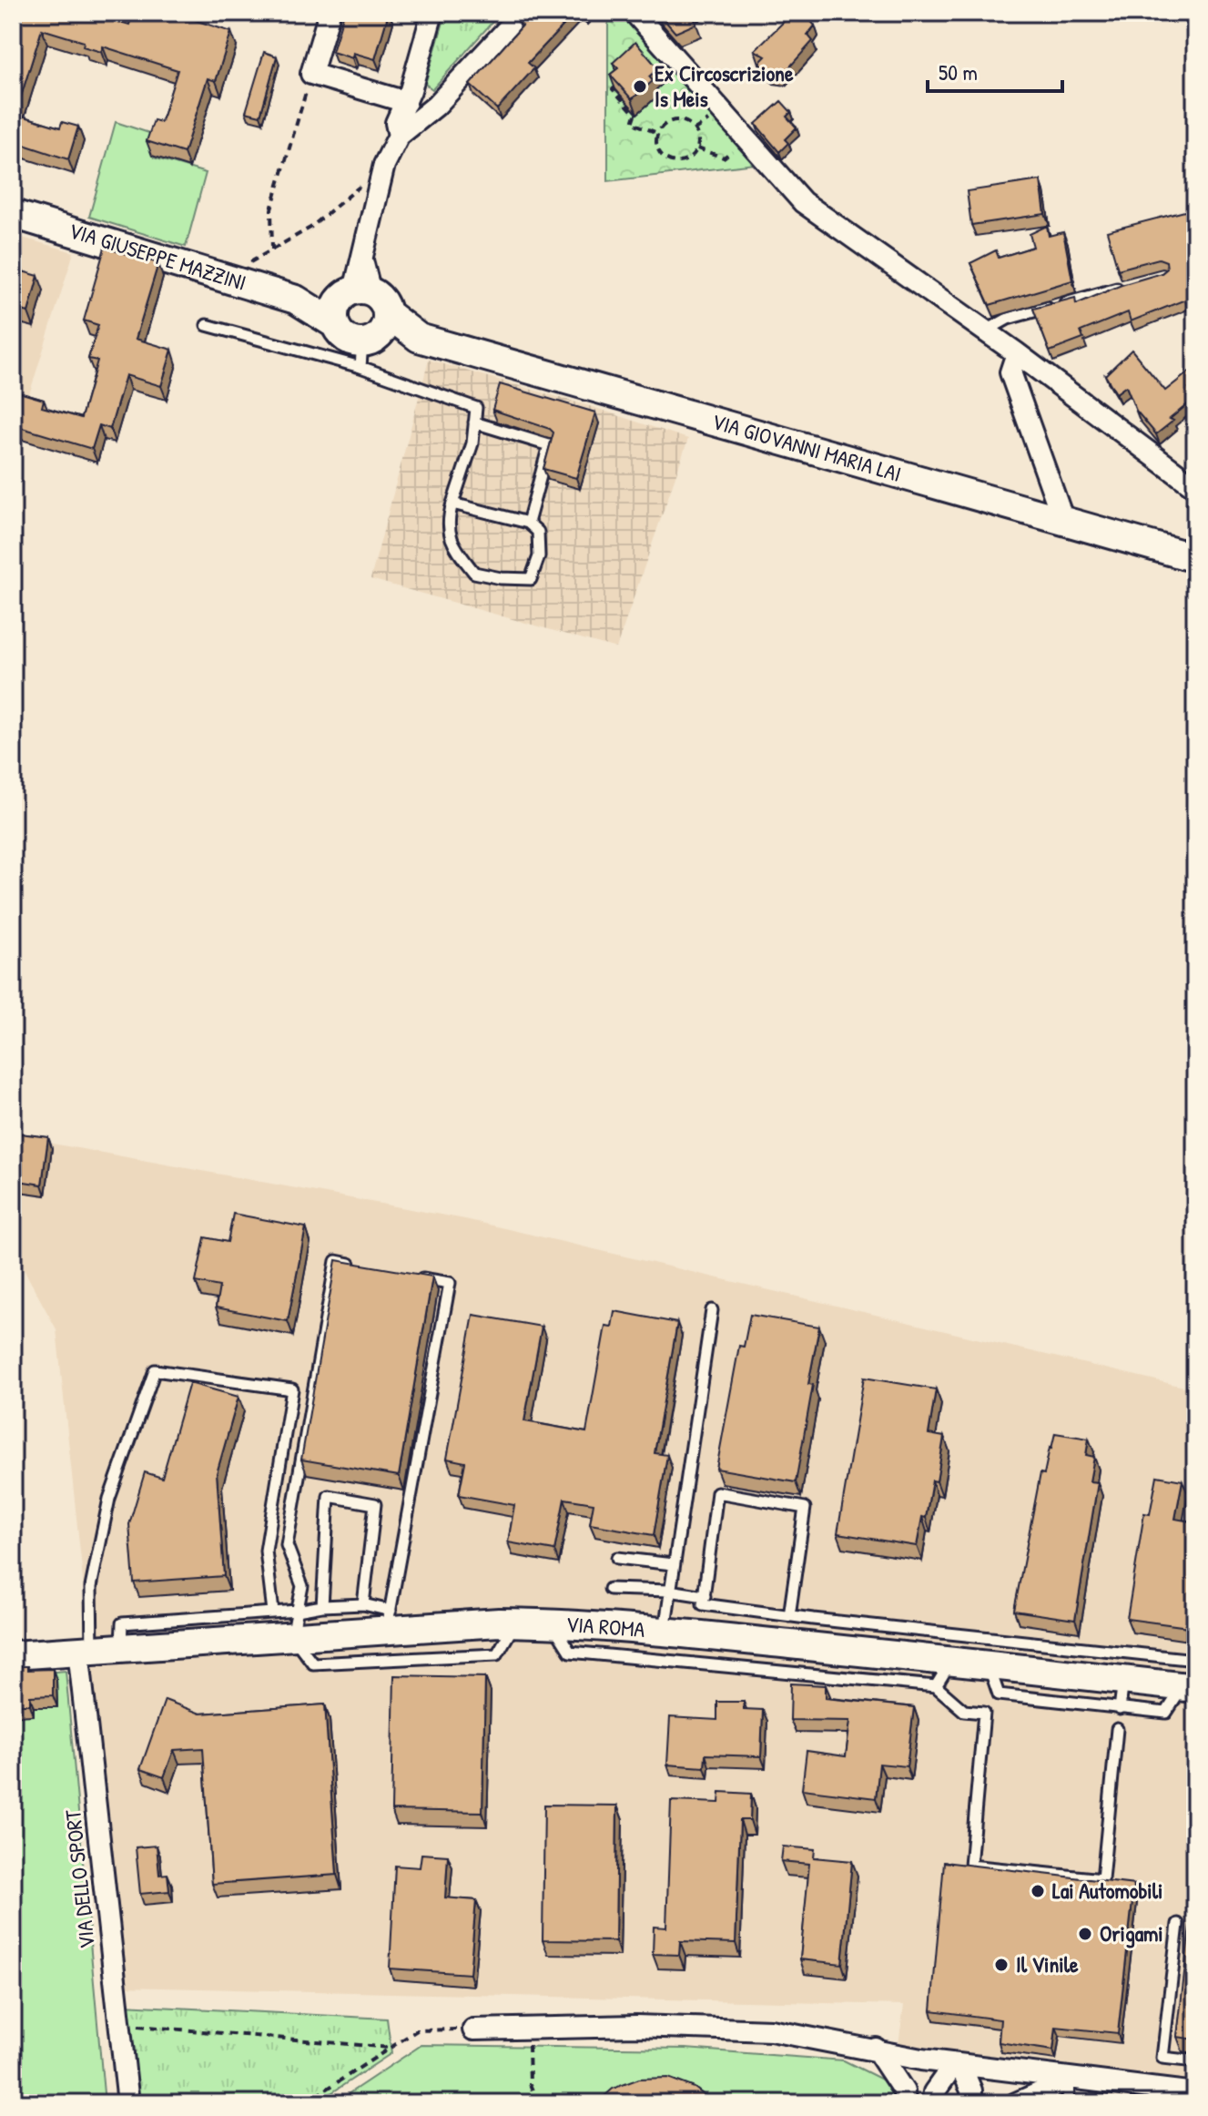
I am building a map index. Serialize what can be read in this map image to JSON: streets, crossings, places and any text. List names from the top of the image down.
{
  "streets": {
    "street": [
      "VIA GIUSEPPE MAZZINI",
      "VIA GIOVANNI MARIA LAI",
      "VIA ROMA",
      "VIA DELLO SPORT"
    ]
  },
  "crossings": [
    ["VIA GIUSEPPE MAZZINI", "VIA GIOVANNI MARIA LAI"],
    ["VIA ROMA", "VIA DELLO SPORT"]
  ],
  "places": [
    "Ex Circoscrizione Is Meis",
    "Lai Automobili",
    "Origami",
    "Il Vinile"
  ],
  "scale_bar": "50 m"
}
